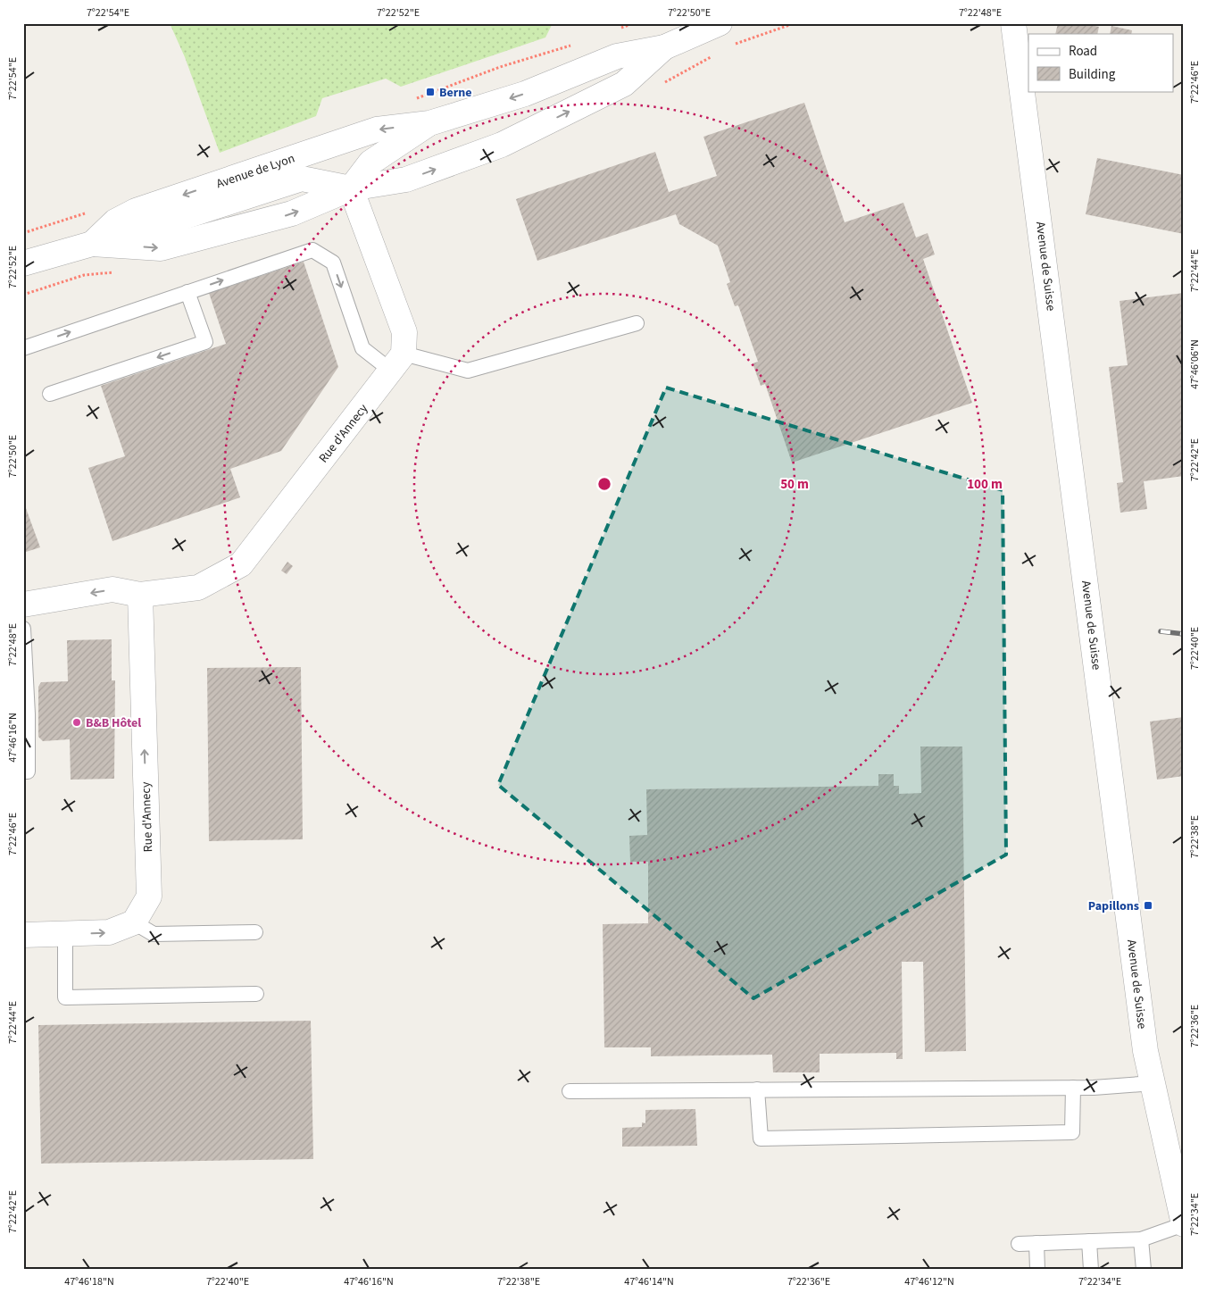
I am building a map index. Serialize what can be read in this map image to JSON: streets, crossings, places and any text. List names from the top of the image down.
{
  "streets": {
    "street": ["Avenue de Lyon", "Avenue de Suisse", "Rue d'Annecy"]
  },
  "places": {
    "transit": ["Berne", "Papillons"],
    "other": ["B&B Hôtel"]
  },
  "legend": ["Road", "Building"],
  "coordinates": [
    "7°22'54\"E",
    "7°22'52\"E",
    "7°22'50\"E",
    "7°22'48\"E",
    "7°22'46\"E",
    "7°22'44\"E",
    "47°46'06\"N",
    "7°22'42\"E",
    "7°22'40\"E",
    "47°46'16\"N",
    "7°22'38\"E",
    "7°22'36\"E",
    "7°22'34\"E",
    "47°46'18\"N",
    "47°46'14\"N",
    "47°46'12\"N"
  ],
  "rings": ["50 m", "100 m"]
}
